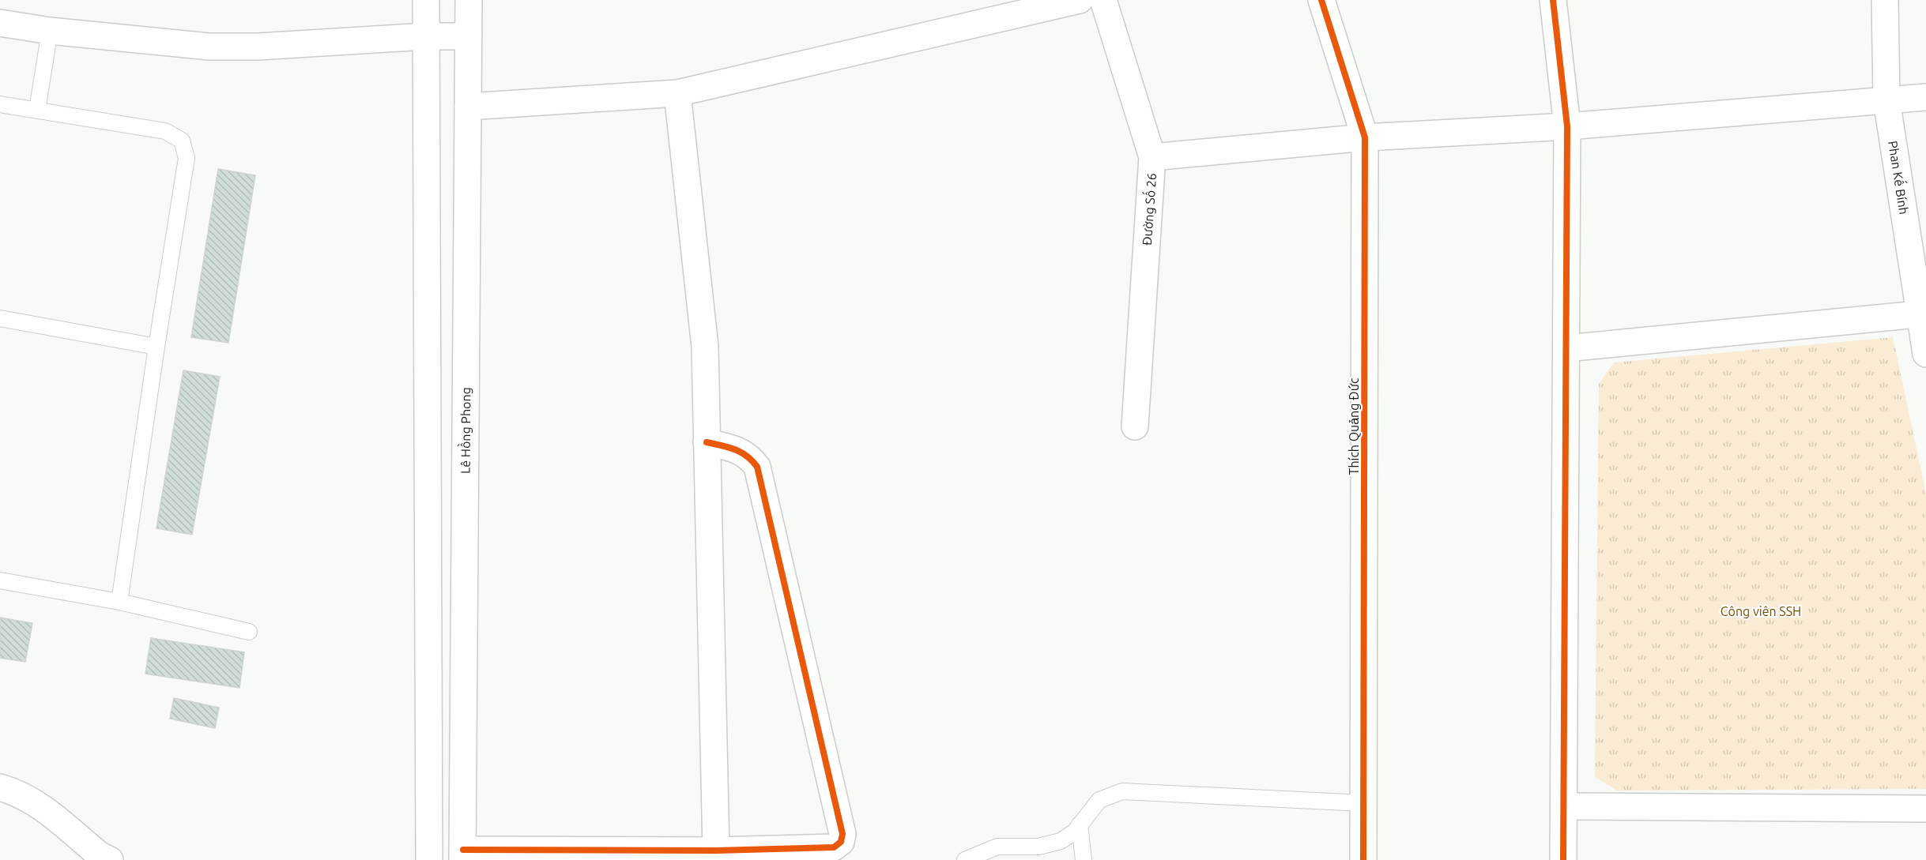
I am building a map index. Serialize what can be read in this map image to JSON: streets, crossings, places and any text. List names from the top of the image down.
{
  "streets": {
    "street": [
      "Phan Kế Bính",
      "Đường Số 26",
      "Thích Quảng Đức",
      "Lê Hồng Phong"
    ]
  },
  "parks": ["Công viên SSH"]
}
